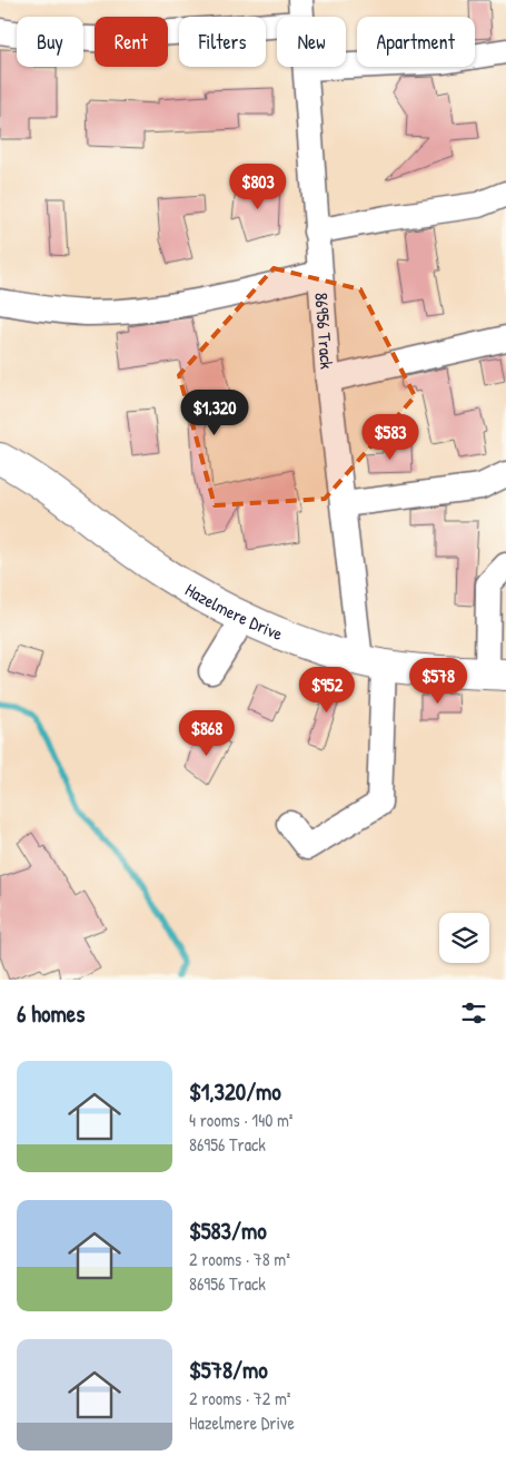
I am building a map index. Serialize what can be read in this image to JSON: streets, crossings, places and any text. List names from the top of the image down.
{
  "streets": {
    "street": ["86956 Track", "Hazelmere Drive"]
  },
  "crossings": [
    ["86956 Track", "Hazelmere Drive"]
  ],
  "page": {
    "chip": [
      "Buy",
      "Rent",
      "Filters",
      "New",
      "Apartment"
    ],
    "price": [
      "$803",
      "$1,320",
      "$583",
      "$578",
      "$952",
      "$868"
    ],
    "heading": "6 homes",
    "list": [
      {
        "name": "$1,320/mo",
        "note": "4 rooms · 140 m² · 86956 Track"
      },
      {
        "name": "$583/mo",
        "note": "2 rooms · 78 m² · 86956 Track"
      },
      {
        "name": "$578/mo",
        "note": "2 rooms · 72 m² · Hazelmere Drive"
      }
    ]
  }
}
